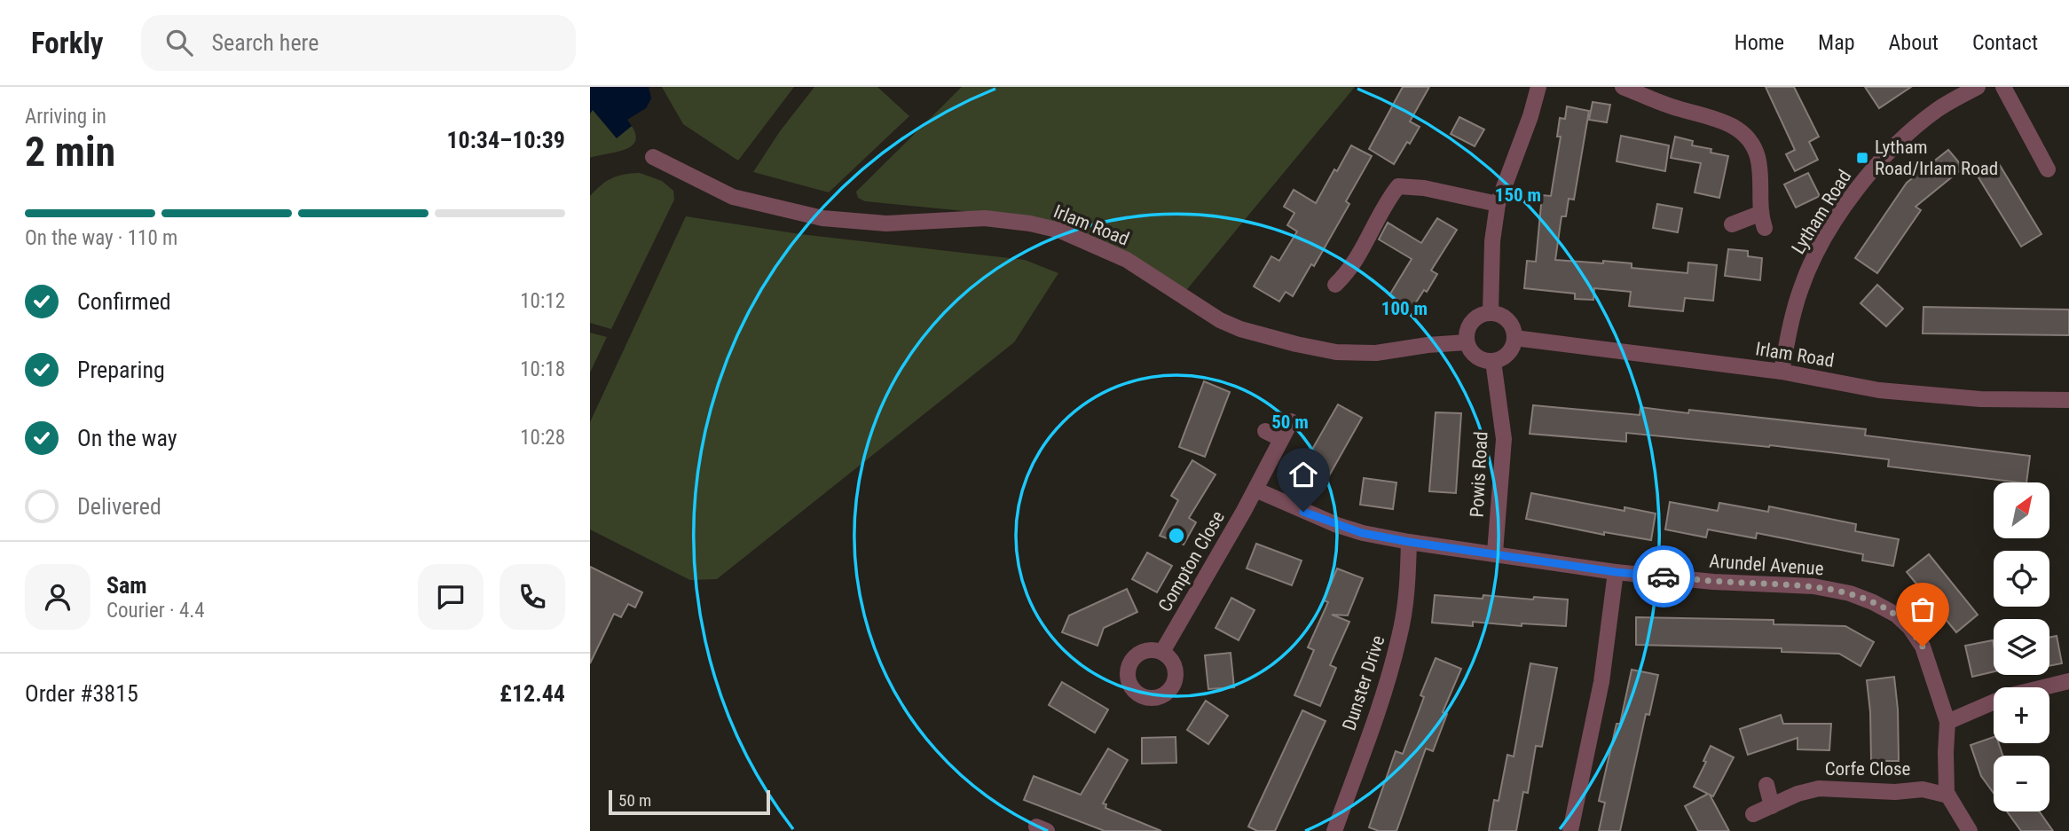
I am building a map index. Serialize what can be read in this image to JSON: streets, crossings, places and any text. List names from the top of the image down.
{
  "streets": {
    "street": [
      "Lytham Road",
      "Irlam Road",
      "Powis Road",
      "Compton Close",
      "Arundel Avenue",
      "Dunster Drive",
      "Corfe Close"
    ]
  },
  "crossings": [
    ["Lytham Road", "Irlam Road"],
    ["Irlam Road", "Powis Road"],
    ["Powis Road", "Arundel Avenue"],
    ["Arundel Avenue", "Dunster Drive"],
    ["Arundel Avenue", "Corfe Close"]
  ],
  "places": {
    "transit": ["Lytham Road/Irlam Road"]
  },
  "scale_bar": "50 m",
  "north": "top right",
  "page": {
    "header": "Forkly",
    "search": "Search here",
    "nav": [
      "Home",
      "Map",
      "About",
      "Contact"
    ],
    "heading": ["2 min", "Arriving in", "10:34–10:39"],
    "panel": [
      "Sam",
      "Courier · 4.4",
      "Order #3815",
      "£12.44"
    ],
    "bar": "On the way · 110 m",
    "list": [
      ["Confirmed", "10:12"],
      ["Preparing", "10:18"],
      ["On the way", "10:28"],
      "Delivered"
    ],
    "map_buttons": ["+", "−"],
    "scale": "50 m"
  },
  "rings": ["150 m", "100 m", "50 m"]
}
